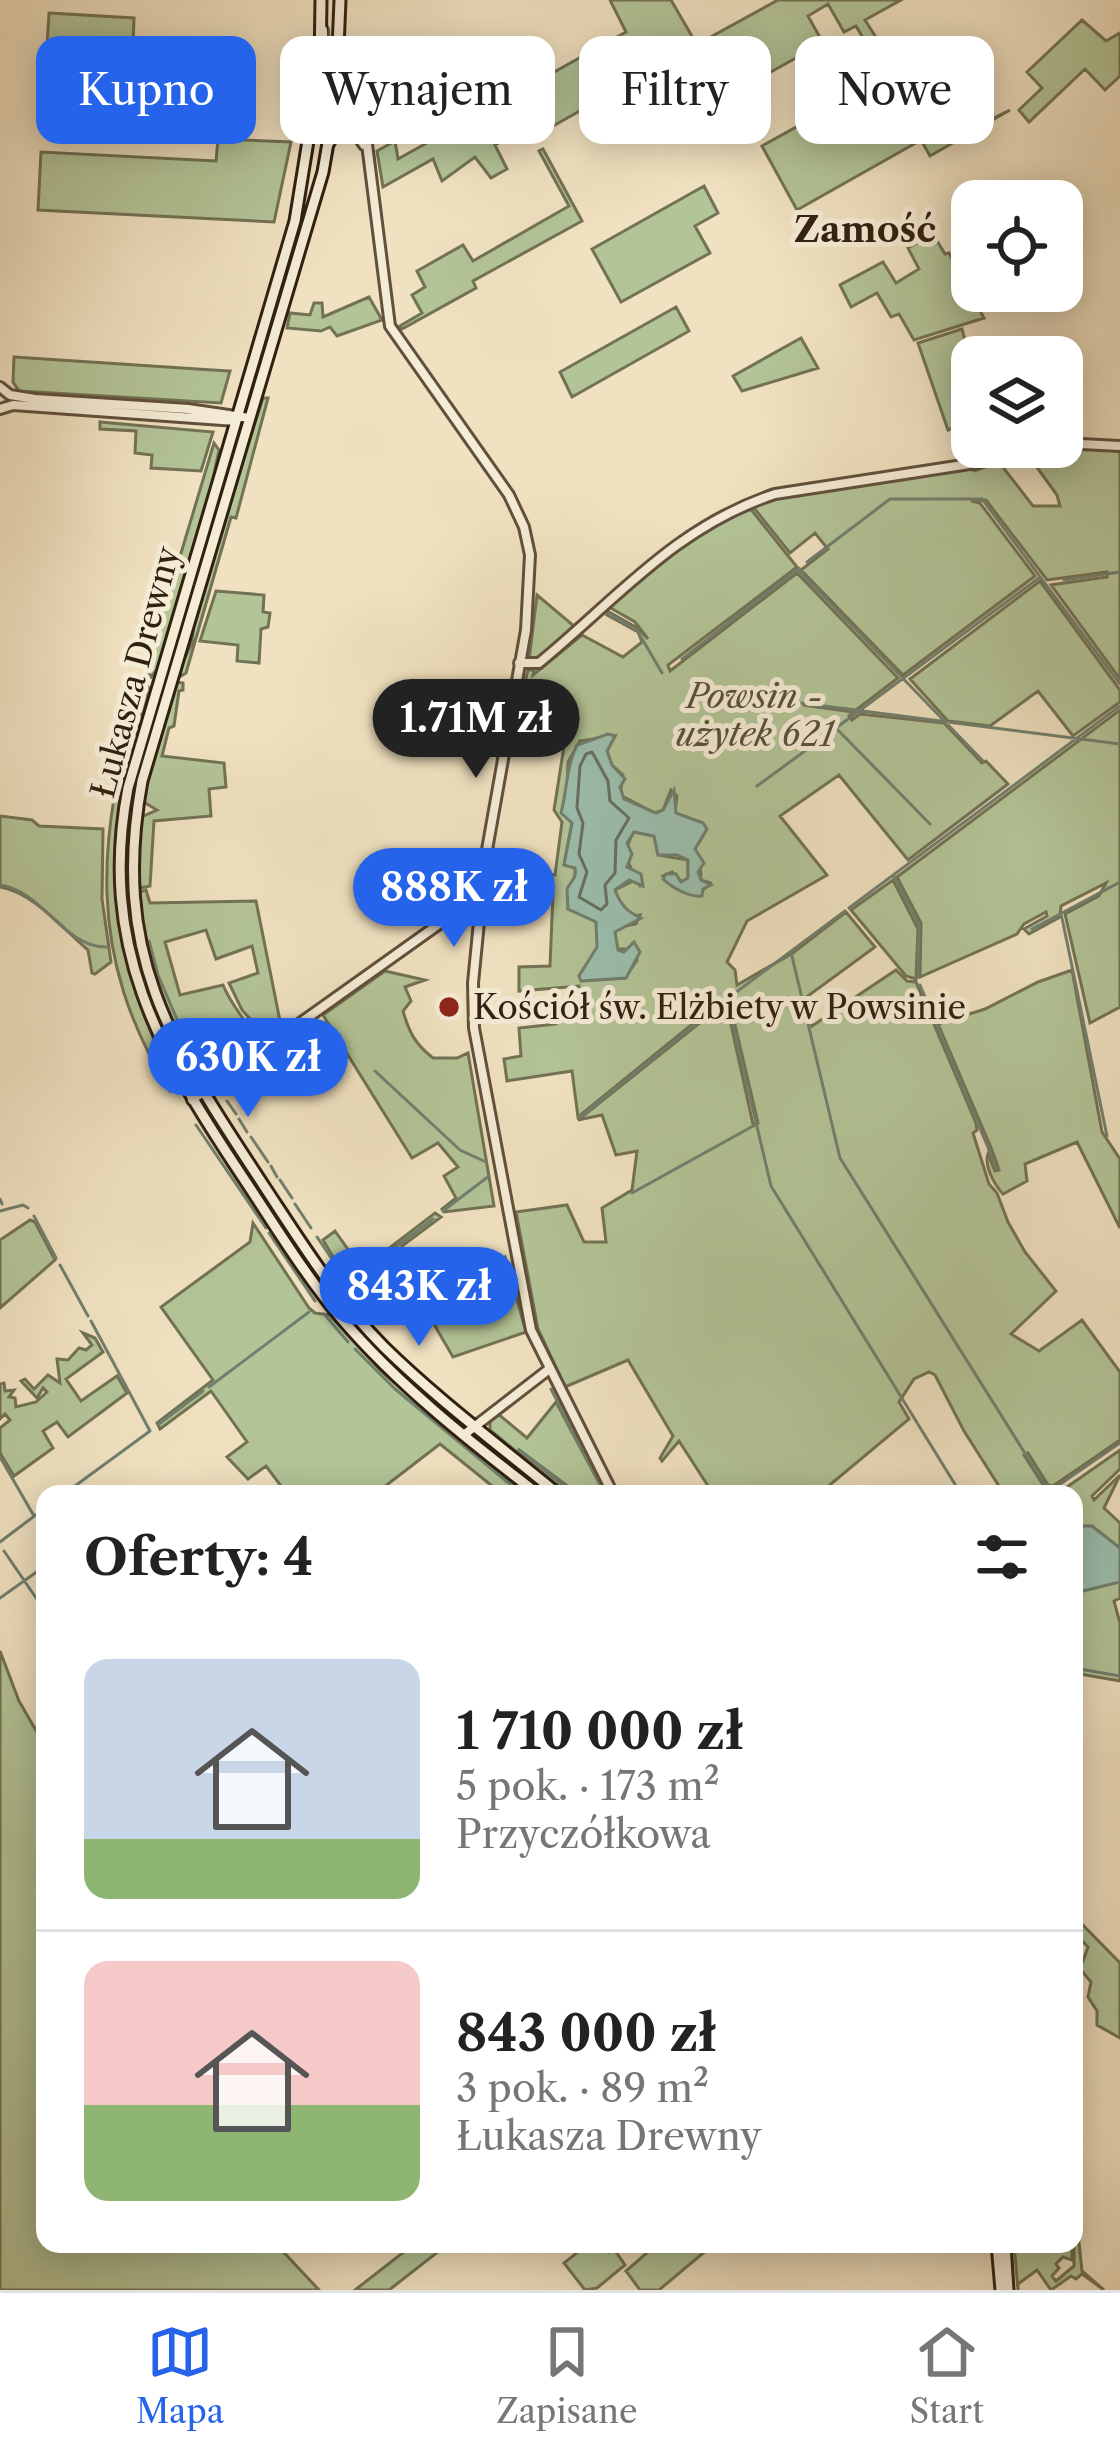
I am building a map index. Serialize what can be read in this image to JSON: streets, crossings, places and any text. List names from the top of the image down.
{
  "streets": {
    "main road": ["Łukasza Drewny"]
  },
  "districts": ["Zamość"],
  "parks": ["Powsin - użytek 621"],
  "places": ["Kościół św. Elżbiety w Powsinie"],
  "page": {
    "chip": [
      "Kupno",
      "Wynajem",
      "Filtry",
      "Nowe"
    ],
    "price": [
      "1.71M zł",
      "888K zł",
      "630K zł",
      "843K zł"
    ],
    "heading": "Oferty: 4",
    "list": [
      {
        "name": "1 710 000 zł",
        "note": "5 pok. · 173 m² · Przyczółkowa"
      },
      {
        "name": "843 000 zł",
        "note": "3 pok. · 89 m² · Łukasza Drewny"
      }
    ],
    "tabs": ["Mapa", "Zapisane", "Start"]
  }
}
